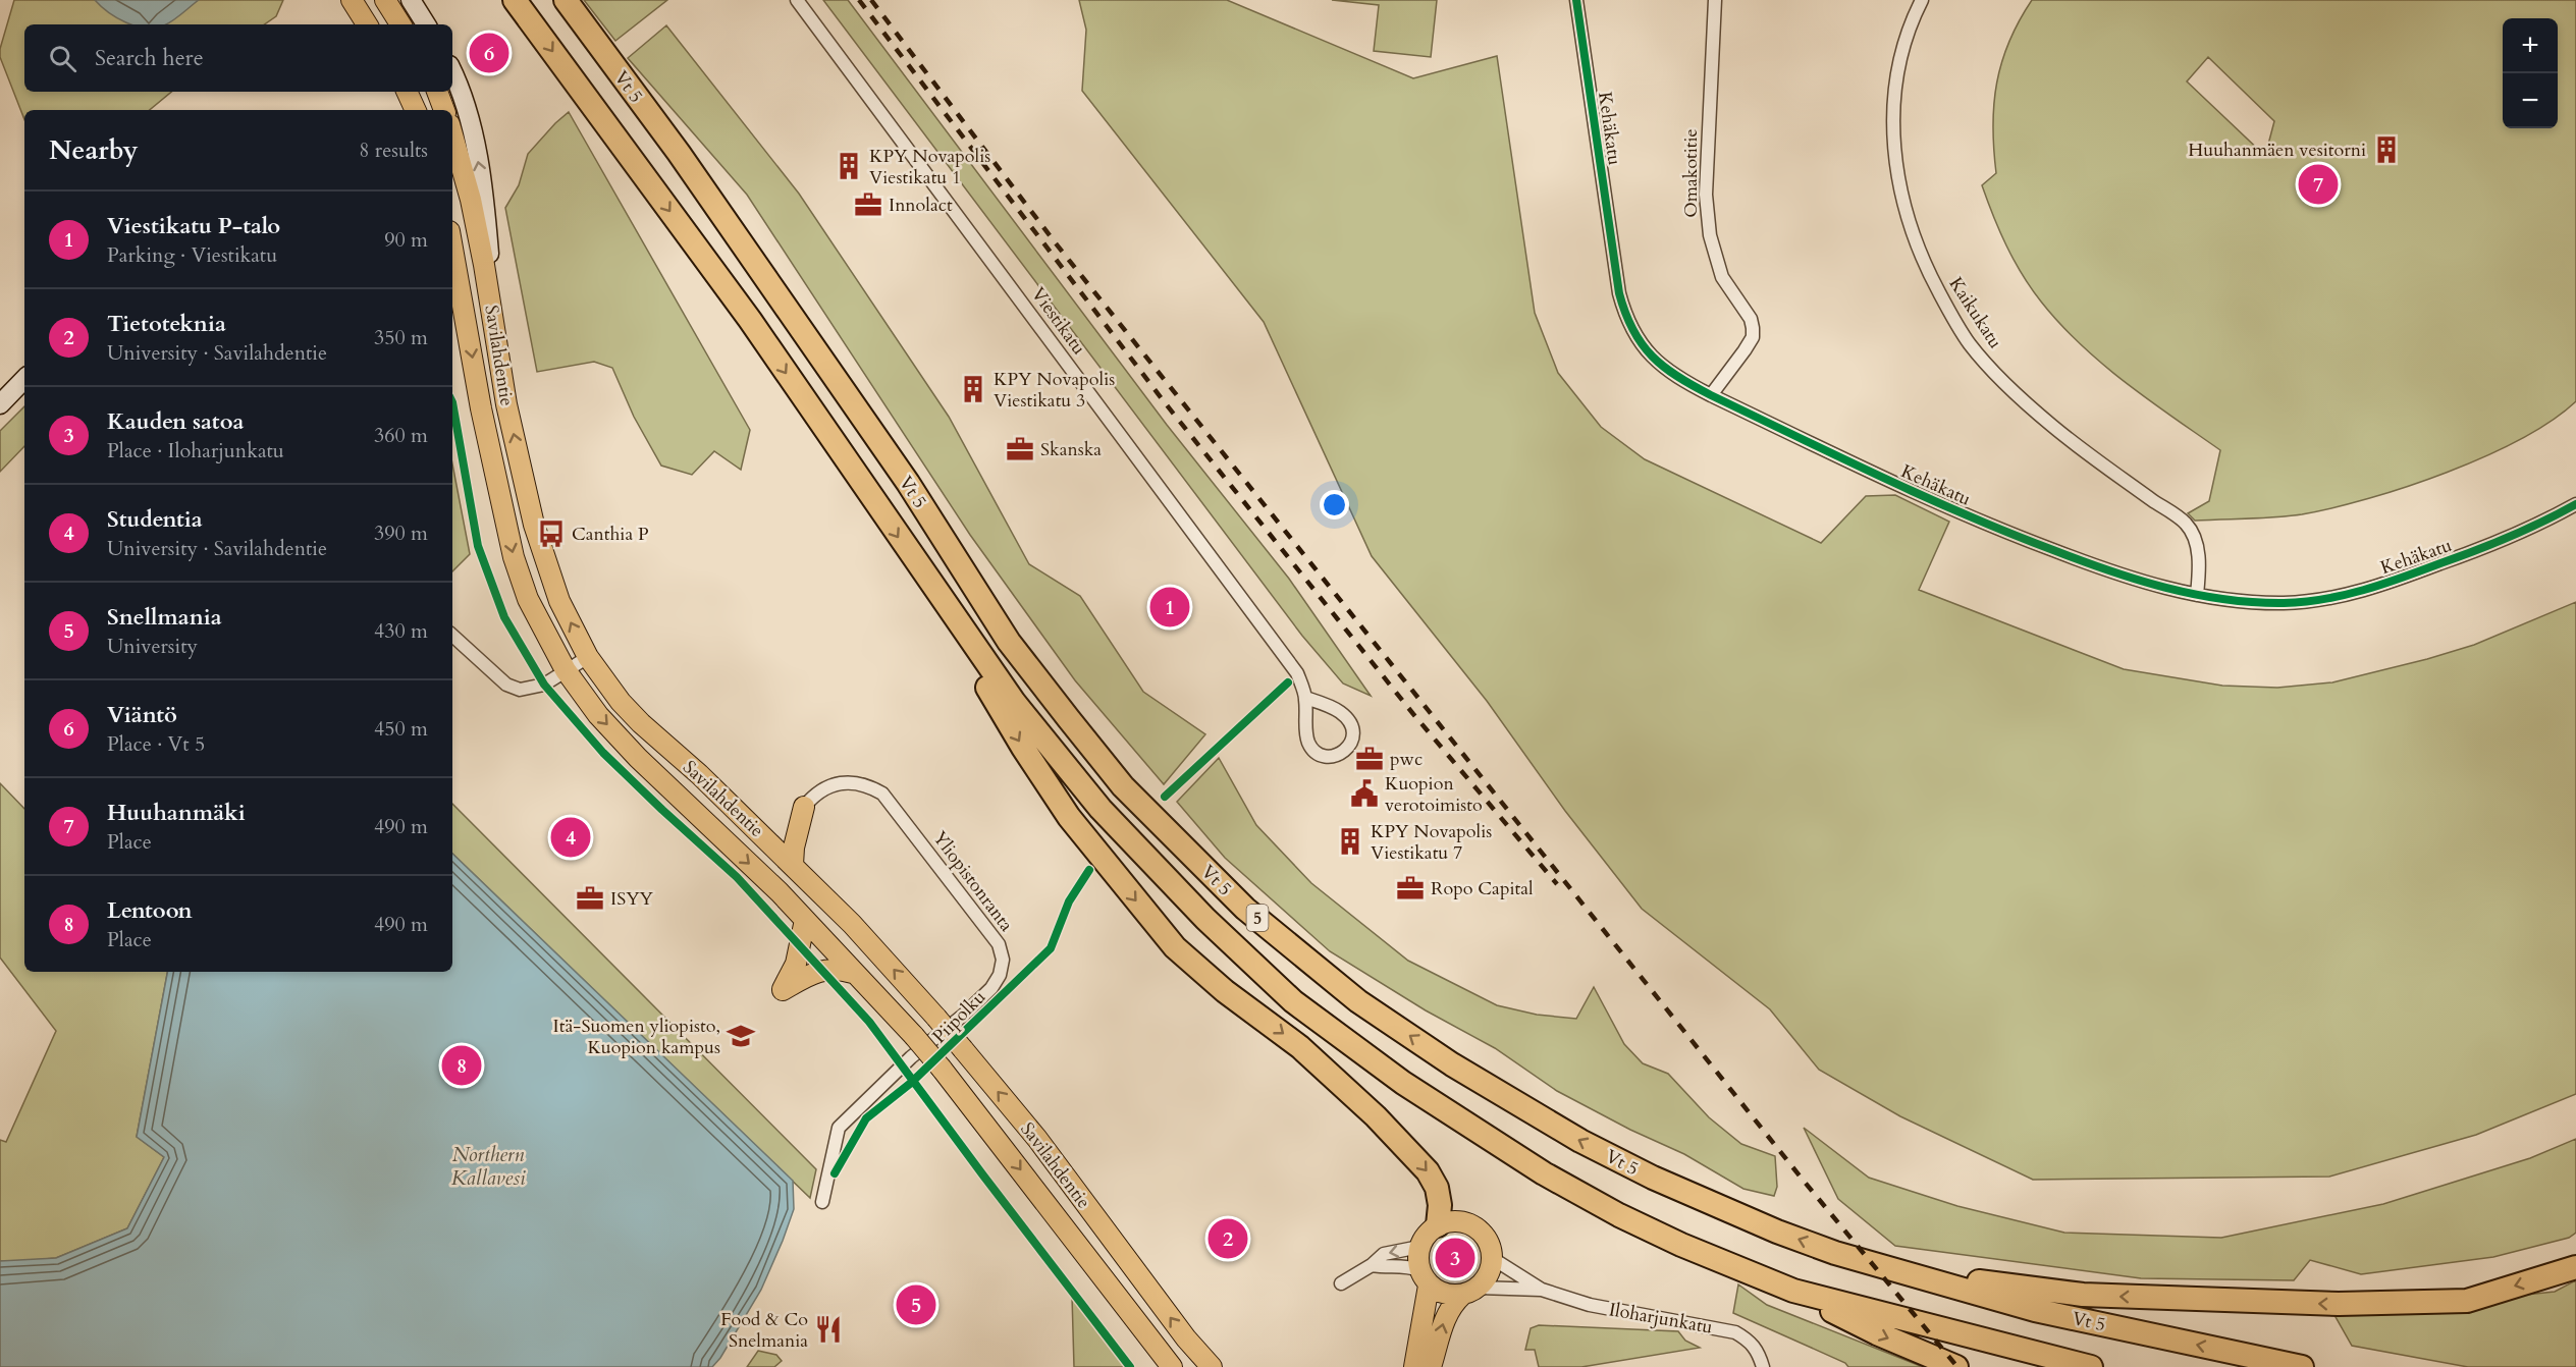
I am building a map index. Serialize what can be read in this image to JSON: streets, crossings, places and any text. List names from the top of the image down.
{
  "streets": {
    "highway": ["Vt 5", "5"],
    "main road": ["Savilahdentie"],
    "street": [
      "Kehäkatu",
      "Omakotitie",
      "Kaikukatu",
      "Viestikatu",
      "Yliopistonranta",
      "Iloharjunkatu"
    ],
    "cycle path": ["Piipolku"]
  },
  "crossings": [
    ["Kehäkatu", "Omakotitie"],
    ["Kehäkatu", "Kaikukatu"]
  ],
  "water": ["Northern Kallavesi"],
  "places": {
    "building": [
      "Huuhanmäen vesitorni",
      "KPY Novapolis Viestikatu 1",
      "KPY Novapolis Viestikatu 3",
      "KPY Novapolis Viestikatu 7"
    ],
    "office": [
      "Innolact",
      "Skanska",
      "pwc",
      "Ropo Capital",
      "ISYY"
    ],
    "bus stop": ["Canthia P"],
    "public building": ["Kuopion verotoimisto"],
    "school or university": ["Itä-Suomen yliopisto, Kuopion kampus"],
    "restaurant": ["Food & Co Snelmania"]
  },
  "page": {
    "map_buttons": ["+", "−"],
    "search": "Search here",
    "pins": [
      "6",
      "7",
      "1",
      "4",
      "8",
      "2",
      "3",
      "5"
    ],
    "heading": ["Nearby", "8 results"],
    "list": [
      {
        "mark": "1",
        "name": "Viestikatu P-talo",
        "note": "Parking · Viestikatu",
        "value": "90 m"
      },
      {
        "mark": "2",
        "name": "Tietoteknia",
        "note": "University · Savilahdentie",
        "value": "350 m"
      },
      {
        "mark": "3",
        "name": "Kauden satoa",
        "note": "Place · Iloharjunkatu",
        "value": "360 m"
      },
      {
        "mark": "4",
        "name": "Studentia",
        "note": "University · Savilahdentie",
        "value": "390 m"
      },
      {
        "mark": "5",
        "name": "Snellmania",
        "note": "University",
        "value": "430 m"
      },
      {
        "mark": "6",
        "name": "Viäntö",
        "note": "Place · Vt 5",
        "value": "450 m"
      },
      {
        "mark": "7",
        "name": "Huuhanmäki",
        "note": "Place",
        "value": "490 m"
      },
      {
        "mark": "8",
        "name": "Lentoon",
        "note": "Place",
        "value": "490 m"
      }
    ]
  }
}
